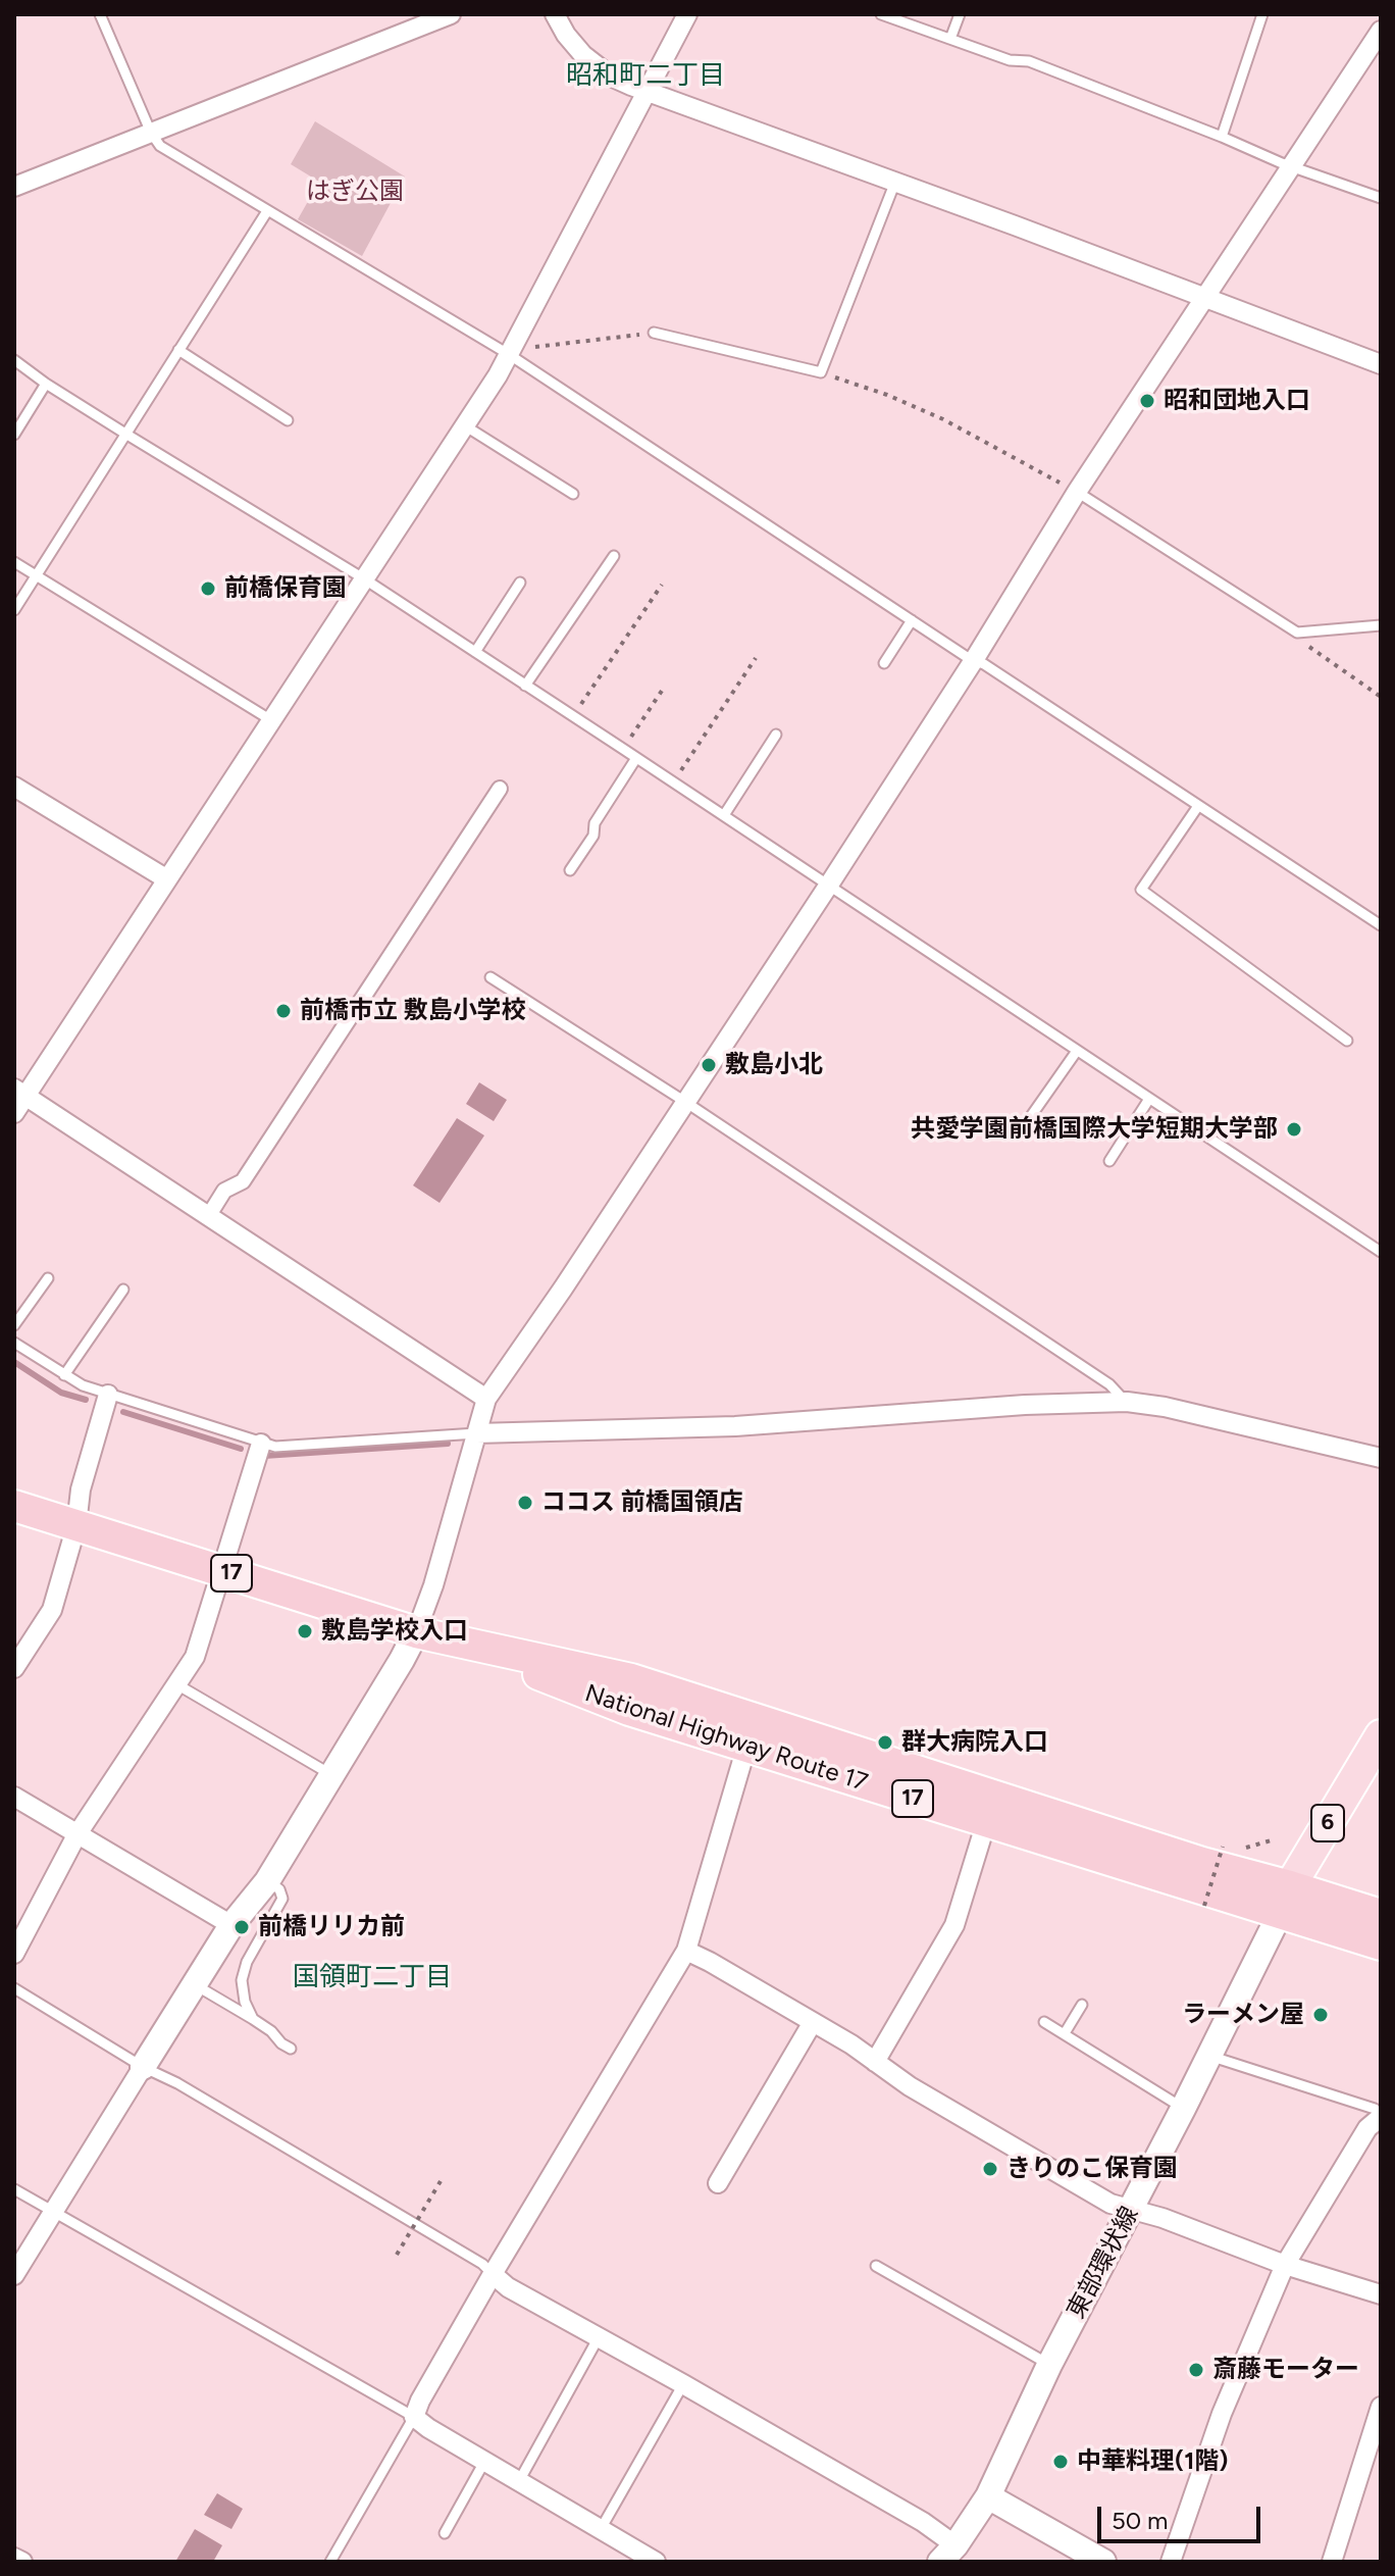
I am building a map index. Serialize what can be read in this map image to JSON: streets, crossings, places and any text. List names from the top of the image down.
{
  "streets": {
    "highway": ["17", "National Highway Route 17"],
    "main road": ["6"],
    "street": ["東部環状線"]
  },
  "crossings": [
    ["National Highway Route 17", "6"],
    ["National Highway Route 17", "東部環状線"],
    ["6", "東部環状線"]
  ],
  "districts": ["昭和町二丁目", "国領町二丁目"],
  "parks": ["はぎ公園"],
  "places": [
    "昭和団地入口",
    "前橋保育園",
    "前橋市立 敷島小学校",
    "敷島小北",
    "共愛学園前橋国際大学短期大学部",
    "ココス 前橋国領店",
    "敷島学校入口",
    "群大病院入口",
    "前橋リリカ前",
    "ラーメン屋",
    "きりのこ保育園",
    "斎藤モーター",
    "中華料理(1階)"
  ],
  "scale_bar": "50 m"
}
